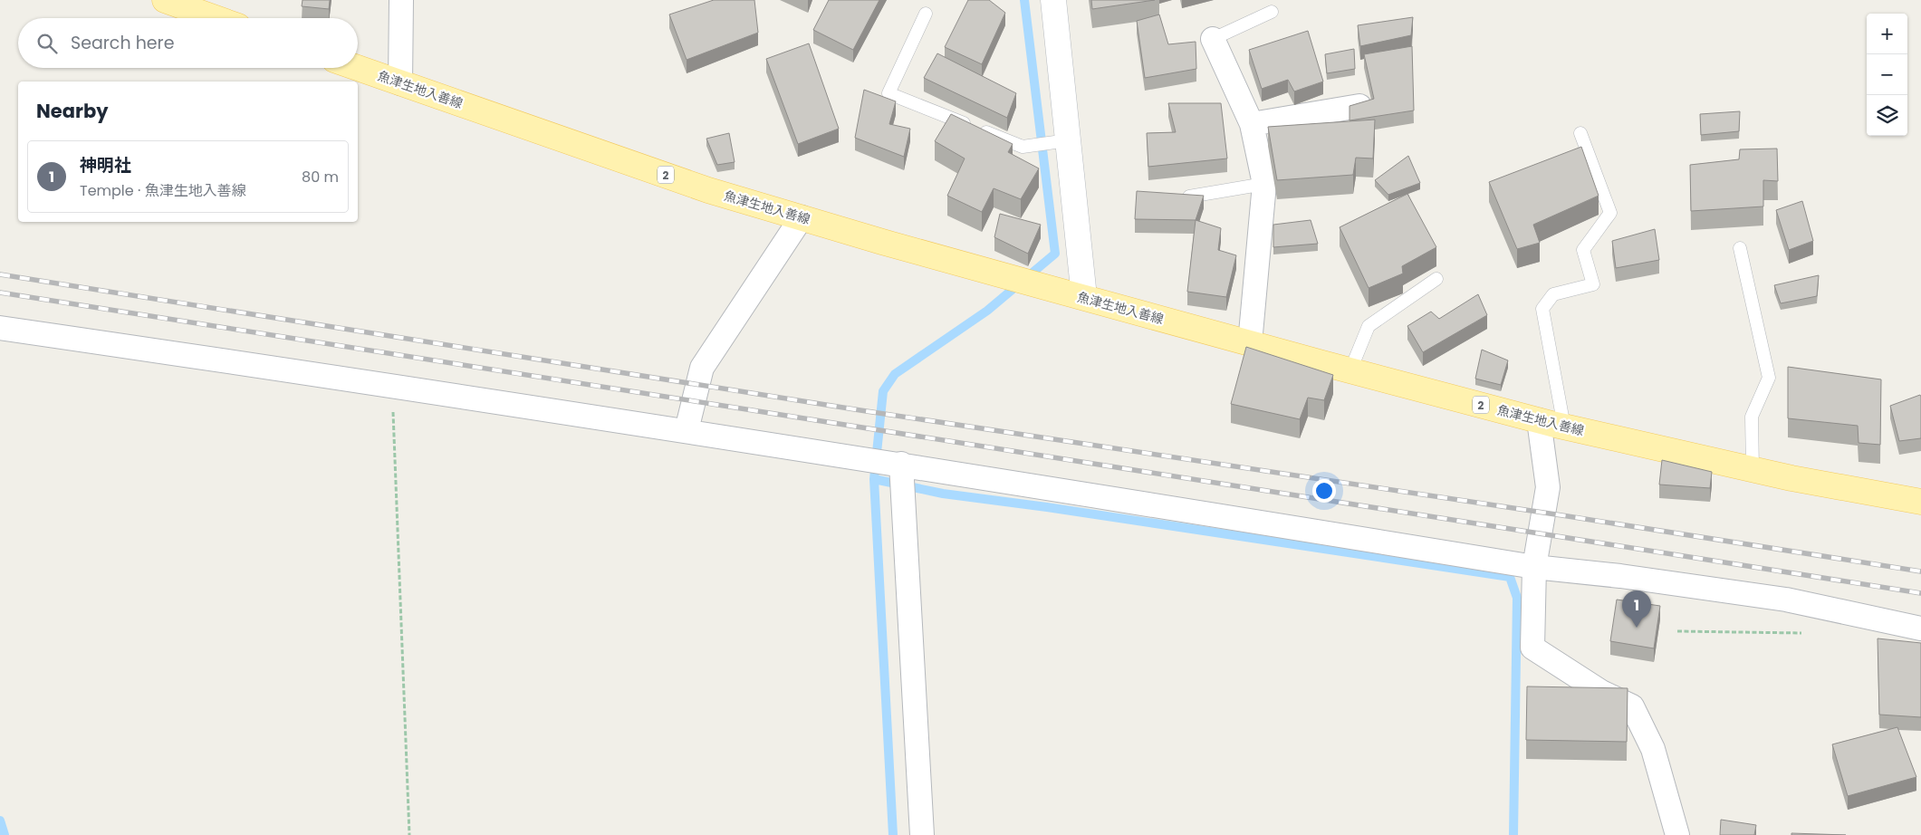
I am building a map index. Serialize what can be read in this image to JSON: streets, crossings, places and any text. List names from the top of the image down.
{
  "streets": {
    "main road": ["魚津生地入善線", "2"]
  },
  "page": {
    "map_buttons": ["+", "−"],
    "search": "Search here",
    "heading": "Nearby",
    "list": [
      {
        "mark": "1",
        "name": "神明社",
        "note": "Temple · 魚津生地入善線",
        "value": "80 m"
      }
    ],
    "pins": "1"
  }
}
